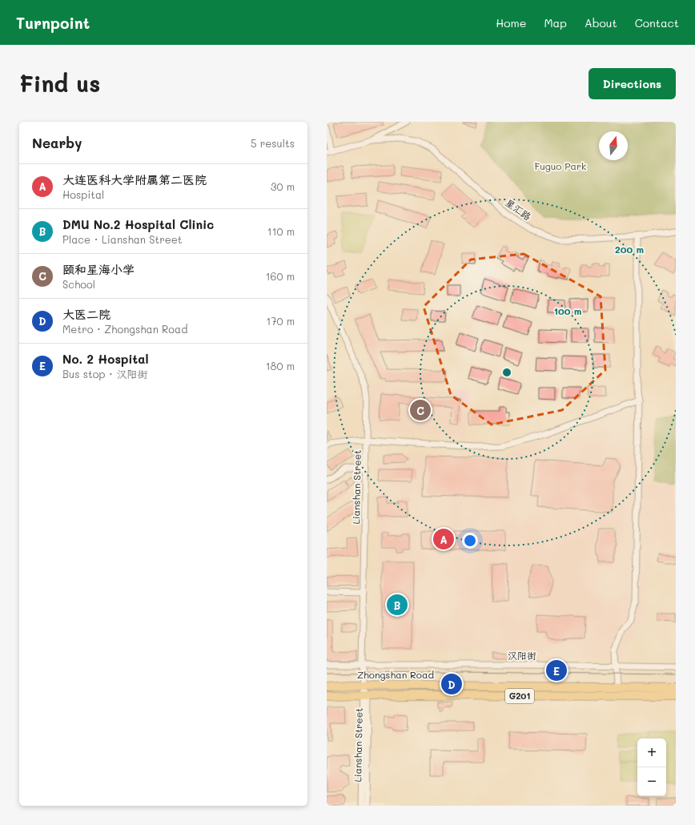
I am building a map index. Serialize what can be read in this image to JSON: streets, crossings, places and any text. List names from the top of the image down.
{
  "streets": {
    "highway": ["Zhongshan Road", "G201"],
    "street": ["星汇路", "Lianshan Street", "汉阳街"]
  },
  "crossings": [
    ["Lianshan Street", "汉阳街"],
    ["Lianshan Street", "Zhongshan Road"]
  ],
  "parks": ["Fuguo Park"],
  "north": "top",
  "page": {
    "header": "Turnpoint",
    "nav": [
      "Home",
      "Map",
      "About",
      "Contact"
    ],
    "buttons": "Directions",
    "title": "Find us",
    "heading": ["Nearby", "5 results"],
    "list": [
      {
        "mark": "A",
        "name": "大连医科大学附属第二医院",
        "note": "Hospital",
        "value": "30 m"
      },
      {
        "mark": "B",
        "name": "DMU No.2 Hospital Clinic",
        "note": "Place · Lianshan Street",
        "value": "110 m"
      },
      {
        "mark": "C",
        "name": "颐和星海小学",
        "note": "School",
        "value": "160 m"
      },
      {
        "mark": "D",
        "name": "大医二院",
        "note": "Metro · Zhongshan Road",
        "value": "170 m"
      },
      {
        "mark": "E",
        "name": "No. 2 Hospital",
        "note": "Bus stop · 汉阳街",
        "value": "180 m"
      }
    ],
    "pins": [
      "C",
      "A",
      "B",
      "E",
      "D"
    ],
    "map_buttons": ["+", "−"]
  },
  "rings": ["200 m", "100 m"]
}
